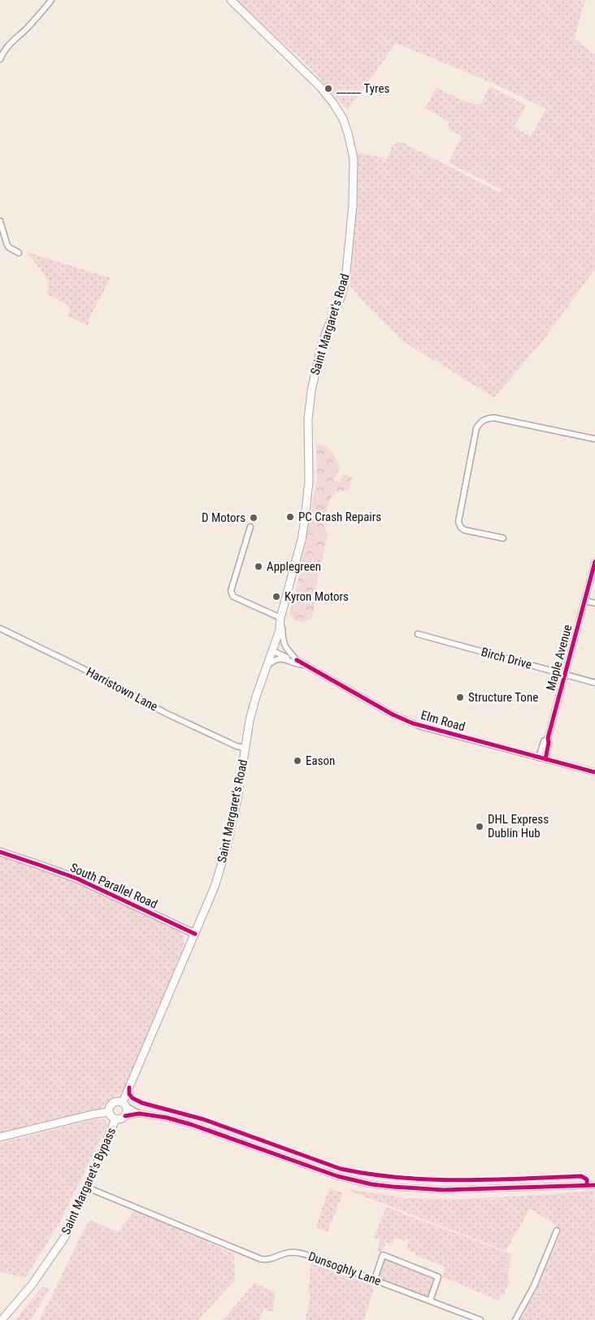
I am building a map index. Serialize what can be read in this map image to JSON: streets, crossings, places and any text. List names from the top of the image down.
{
  "streets": {
    "main road": ["Saint Margaret's Road", "South Parallel Road", "Saint Margaret's Bypass"],
    "street": [
      "Maple Avenue",
      "Birch Drive",
      "Harristown Lane",
      "Elm Road",
      "Dunsoghly Lane"
    ]
  },
  "crossings": [
    ["Saint Margaret's Road", "Harristown Lane"],
    ["Saint Margaret's Road", "Elm Road"],
    ["Saint Margaret's Road", "South Parallel Road"],
    ["Saint Margaret's Road", "Saint Margaret's Bypass"],
    ["Maple Avenue", "Birch Drive"],
    ["Maple Avenue", "Elm Road"],
    ["Saint Margaret's Bypass", "Dunsoghly Lane"]
  ],
  "places": [
    "_____ Tyres",
    "PC Crash Repairs",
    "D Motors",
    "Applegreen",
    "Kyron Motors",
    "Structure Tone",
    "Eason",
    "DHL Express Dublin Hub"
  ]
}
